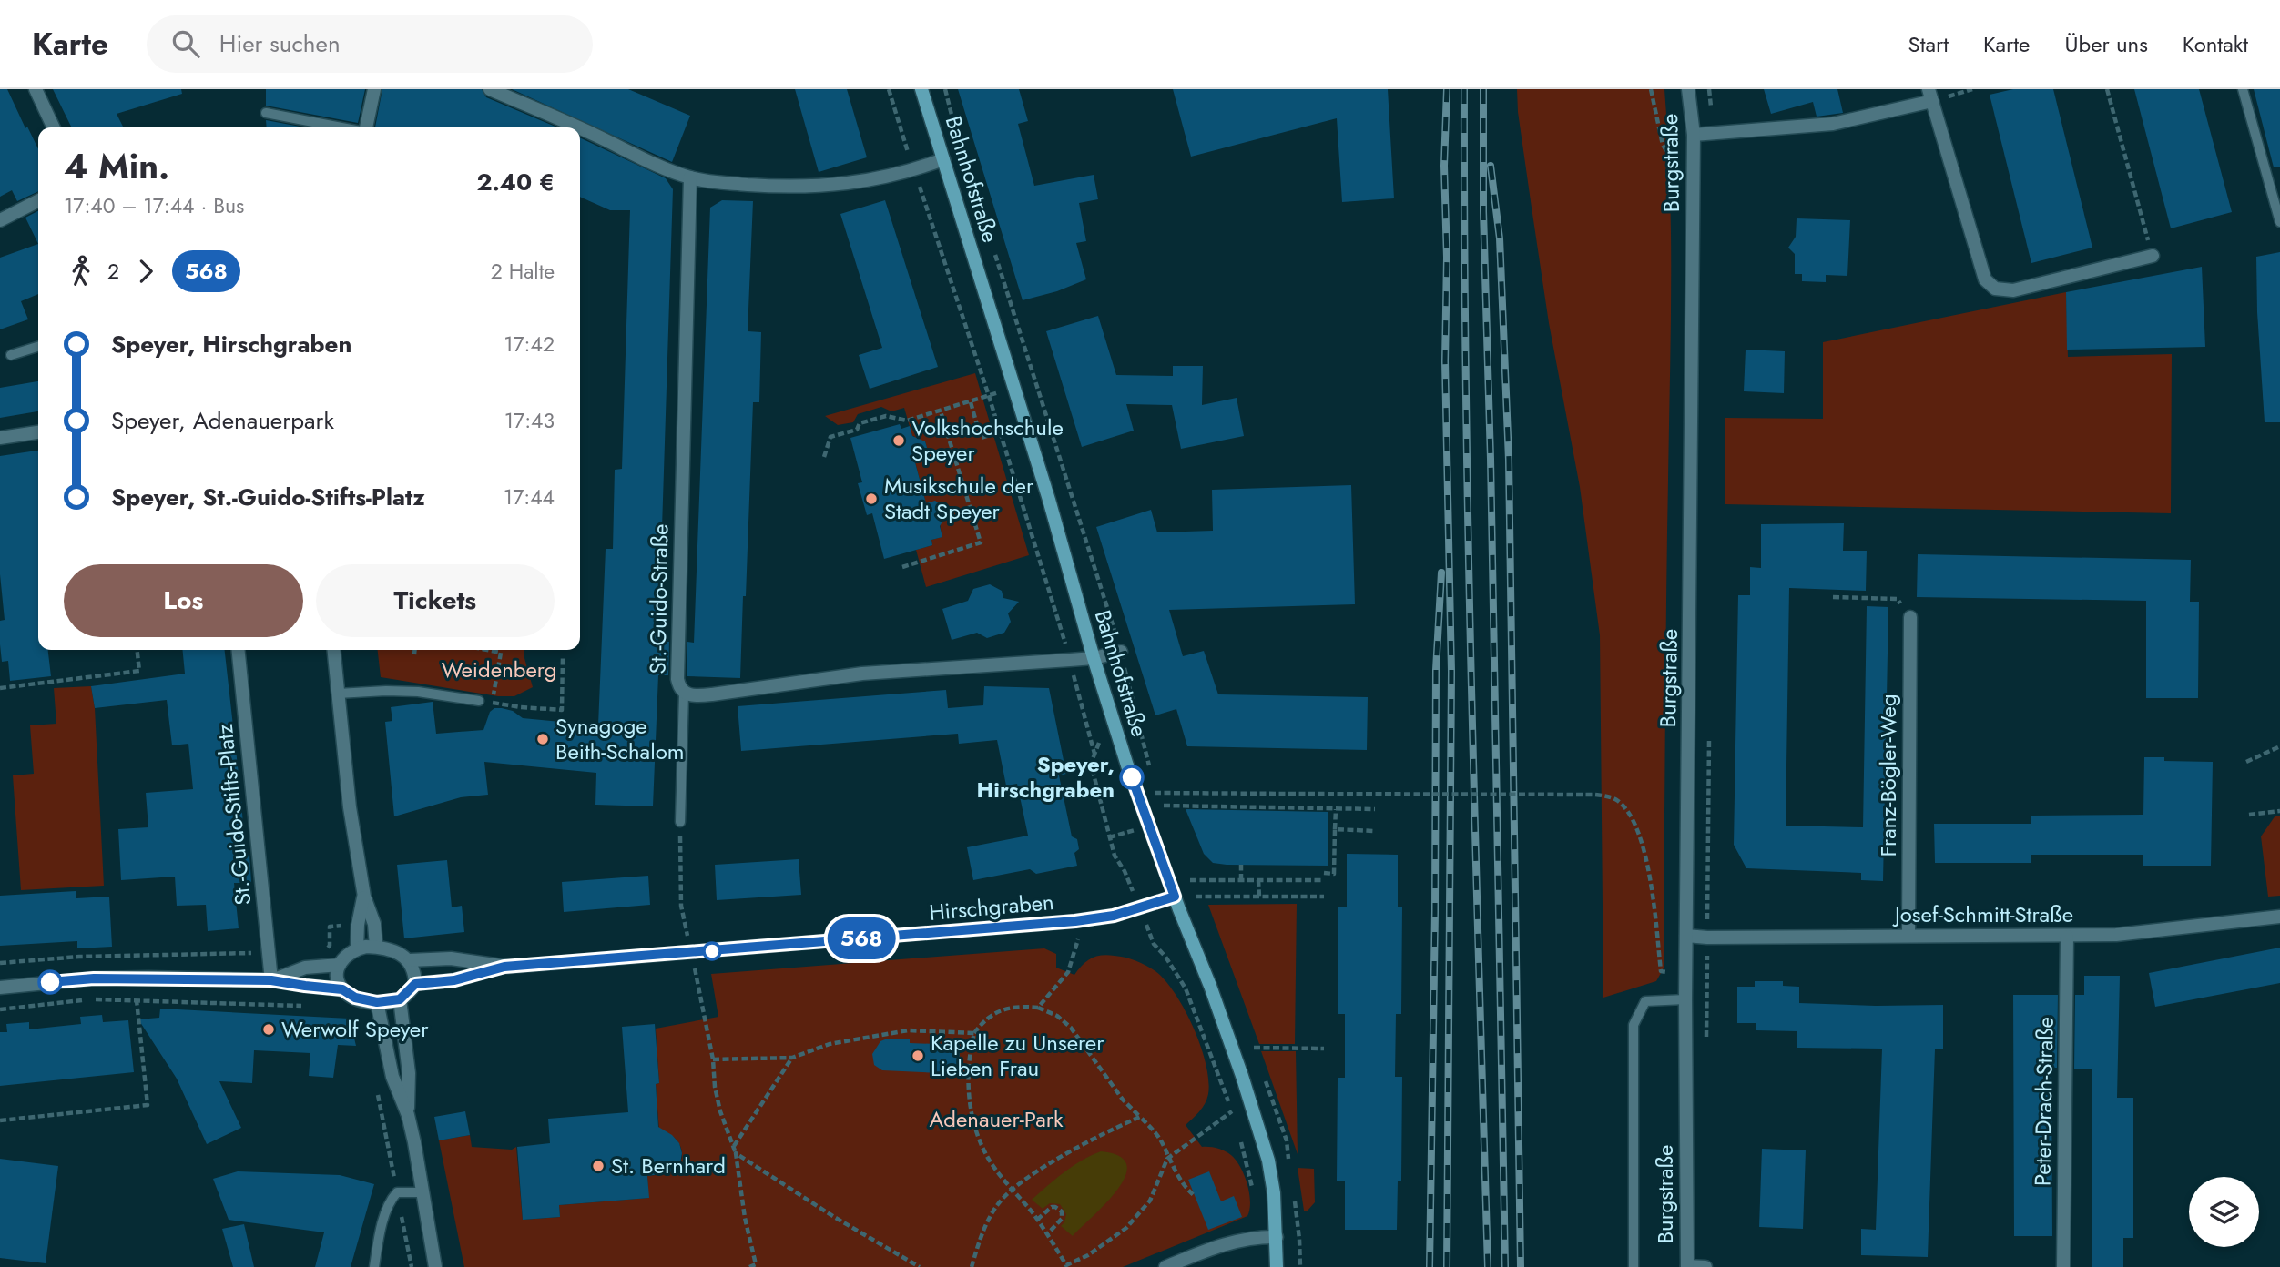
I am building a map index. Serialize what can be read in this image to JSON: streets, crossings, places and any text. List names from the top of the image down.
{
  "streets": {
    "main road": ["Bahnhofstraße"],
    "street": [
      "Burgstraße",
      "St.-Guido-Straße",
      "Franz-Bögler-Weg",
      "St.-Guido-Stifts-Platz",
      "Hirschgraben",
      "Josef-Schmitt-Straße",
      "Peter-Drach-Straße"
    ]
  },
  "crossings": [
    ["Burgstraße", "Josef-Schmitt-Straße"],
    ["Bahnhofstraße", "St.-Guido-Straße"],
    ["Bahnhofstraße", "Hirschgraben"],
    ["Franz-Bögler-Weg", "Josef-Schmitt-Straße"],
    ["Josef-Schmitt-Straße", "Peter-Drach-Straße"]
  ],
  "parks": ["Weidenberg", "Adenauer-Park"],
  "places": [
    "Volkshochschule Speyer",
    "Musikschule der Stadt Speyer",
    "Synagoge Beith-Schalom",
    "Speyer, Hirschgraben",
    "Werwolf Speyer",
    "Kapelle zu Unserer Lieben Frau",
    "St. Bernhard"
  ],
  "lines": ["bus line 568"],
  "page": {
    "header": "Karte",
    "search": "Hier suchen",
    "nav": [
      "Start",
      "Karte",
      "Über uns",
      "Kontakt"
    ],
    "on_map": "568",
    "heading": ["4 Min.", "17:40 – 17:44 · Bus", "2.40 €"],
    "legs": ["2", "568", "2 Halte"],
    "list": [
      {
        "name": "Speyer, Hirschgraben",
        "value": "17:42"
      },
      {
        "name": "Speyer, Adenauerpark",
        "value": "17:43"
      },
      {
        "name": "Speyer, St.-Guido-Stifts-Platz",
        "value": "17:44"
      }
    ],
    "buttons": ["Los", "Tickets"]
  }
}
